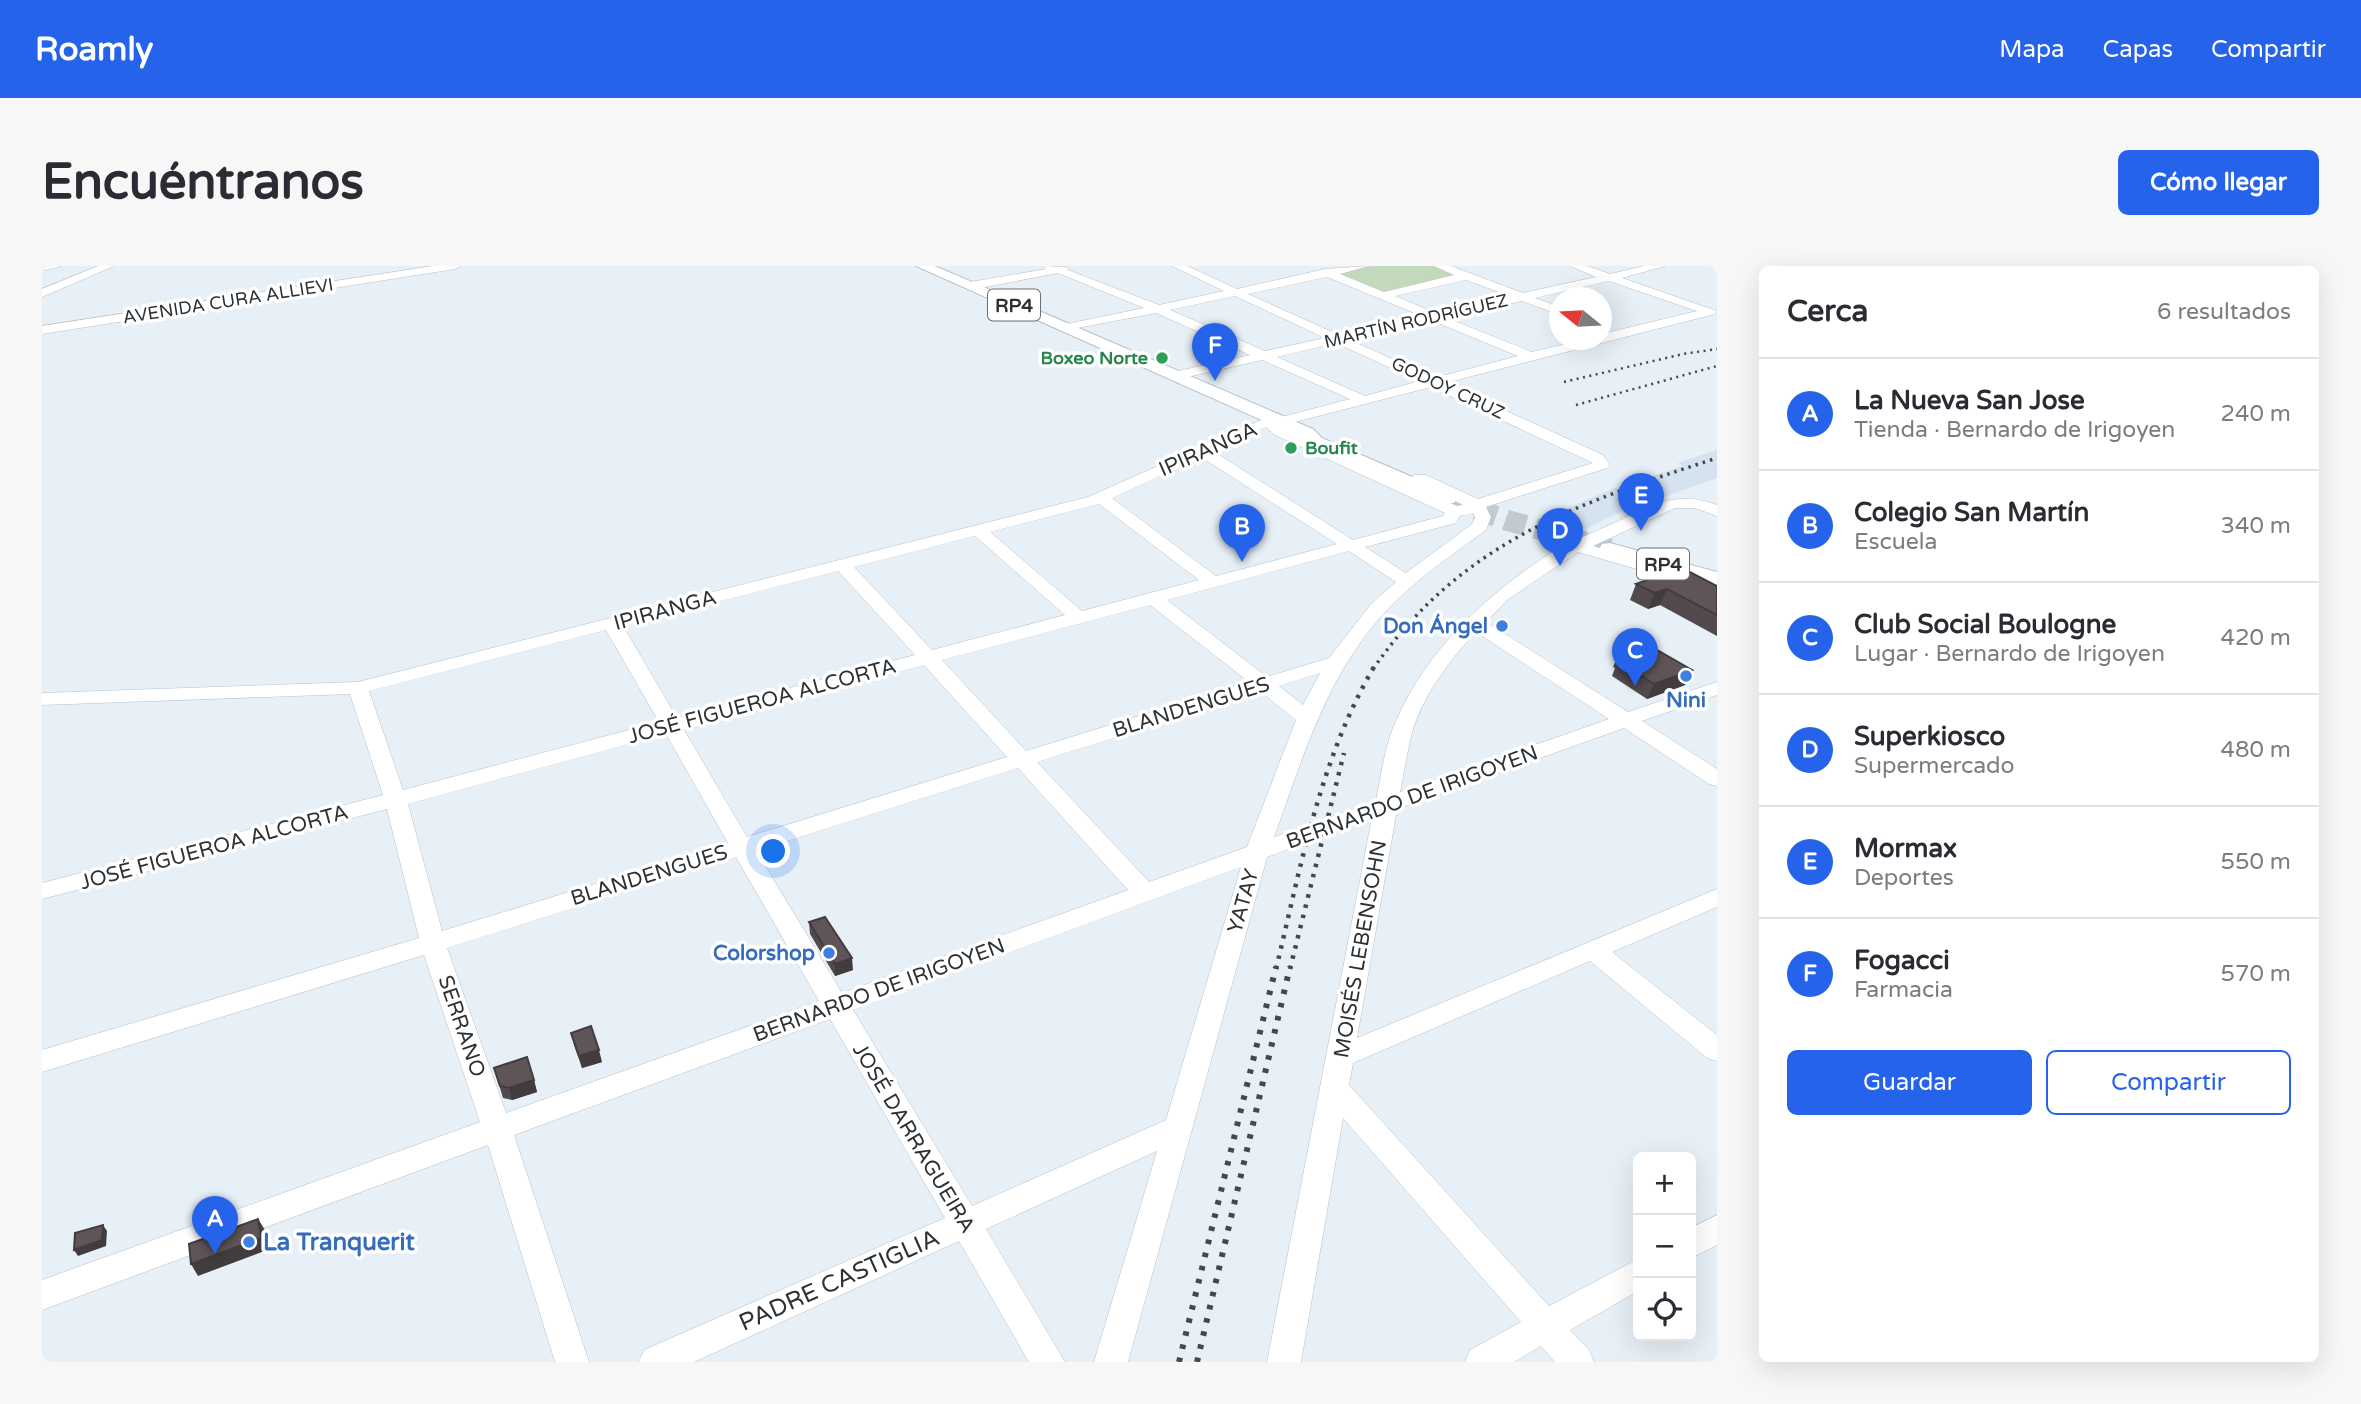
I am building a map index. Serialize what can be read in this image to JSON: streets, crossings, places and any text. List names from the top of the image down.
{
  "streets": {
    "main road": ["RP4"],
    "street": [
      "AVENIDA CURA ALLIEVI",
      "MARTÍN RODRÍGUEZ",
      "GODOY CRUZ",
      "IPIRANGA",
      "JOSÉ FIGUEROA ALCORTA",
      "BLANDENGUES",
      "BERNARDO DE IRIGOYEN",
      "YATAY",
      "MOISÉS LEBENSOHN",
      "SERRANO",
      "JOSÉ DARRAGUEIRA",
      "PADRE CASTIGLIA"
    ]
  },
  "crossings": [
    ["RP4", "MARTÍN RODRÍGUEZ"],
    ["RP4", "IPIRANGA"],
    ["RP4", "JOSÉ FIGUEROA ALCORTA"],
    ["RP4", "MOISÉS LEBENSOHN"],
    ["MARTÍN RODRÍGUEZ", "GODOY CRUZ"],
    ["GODOY CRUZ", "IPIRANGA"],
    ["IPIRANGA", "SERRANO"],
    ["IPIRANGA", "JOSÉ DARRAGUEIRA"],
    ["JOSÉ FIGUEROA ALCORTA", "YATAY"],
    ["JOSÉ FIGUEROA ALCORTA", "SERRANO"],
    ["JOSÉ FIGUEROA ALCORTA", "JOSÉ DARRAGUEIRA"],
    ["BLANDENGUES", "YATAY"],
    ["BLANDENGUES", "SERRANO"],
    ["BLANDENGUES", "JOSÉ DARRAGUEIRA"],
    ["BERNARDO DE IRIGOYEN", "YATAY"],
    ["BERNARDO DE IRIGOYEN", "MOISÉS LEBENSOHN"],
    ["BERNARDO DE IRIGOYEN", "SERRANO"],
    ["BERNARDO DE IRIGOYEN", "JOSÉ DARRAGUEIRA"],
    ["YATAY", "PADRE CASTIGLIA"],
    ["JOSÉ DARRAGUEIRA", "PADRE CASTIGLIA"]
  ],
  "places": [
    "Boxeo Norte",
    "Boufit",
    "Don Ángel",
    "Nini",
    "Colorshop",
    "La Tranquerit"
  ],
  "north": "left",
  "page": {
    "header": "Roamly",
    "nav": ["Mapa", "Capas", "Compartir"],
    "buttons": [
      "Cómo llegar",
      ["Guardar", "Compartir"]
    ],
    "title": "Encuéntranos",
    "heading": ["Cerca", "6 resultados"],
    "pins": [
      "F",
      "E",
      "B",
      "D",
      "C",
      "A"
    ],
    "list": [
      {
        "mark": "A",
        "name": "La Nueva San Jose",
        "note": "Tienda · Bernardo de Irigoyen",
        "value": "240 m"
      },
      {
        "mark": "B",
        "name": "Colegio San Martín",
        "note": "Escuela",
        "value": "340 m"
      },
      {
        "mark": "C",
        "name": "Club Social Boulogne",
        "note": "Lugar · Bernardo de Irigoyen",
        "value": "420 m"
      },
      {
        "mark": "D",
        "name": "Superkiosco",
        "note": "Supermercado",
        "value": "480 m"
      },
      {
        "mark": "E",
        "name": "Mormax",
        "note": "Deportes",
        "value": "550 m"
      },
      {
        "mark": "F",
        "name": "Fogacci",
        "note": "Farmacia",
        "value": "570 m"
      }
    ],
    "map_buttons": ["+", "−"]
  }
}
